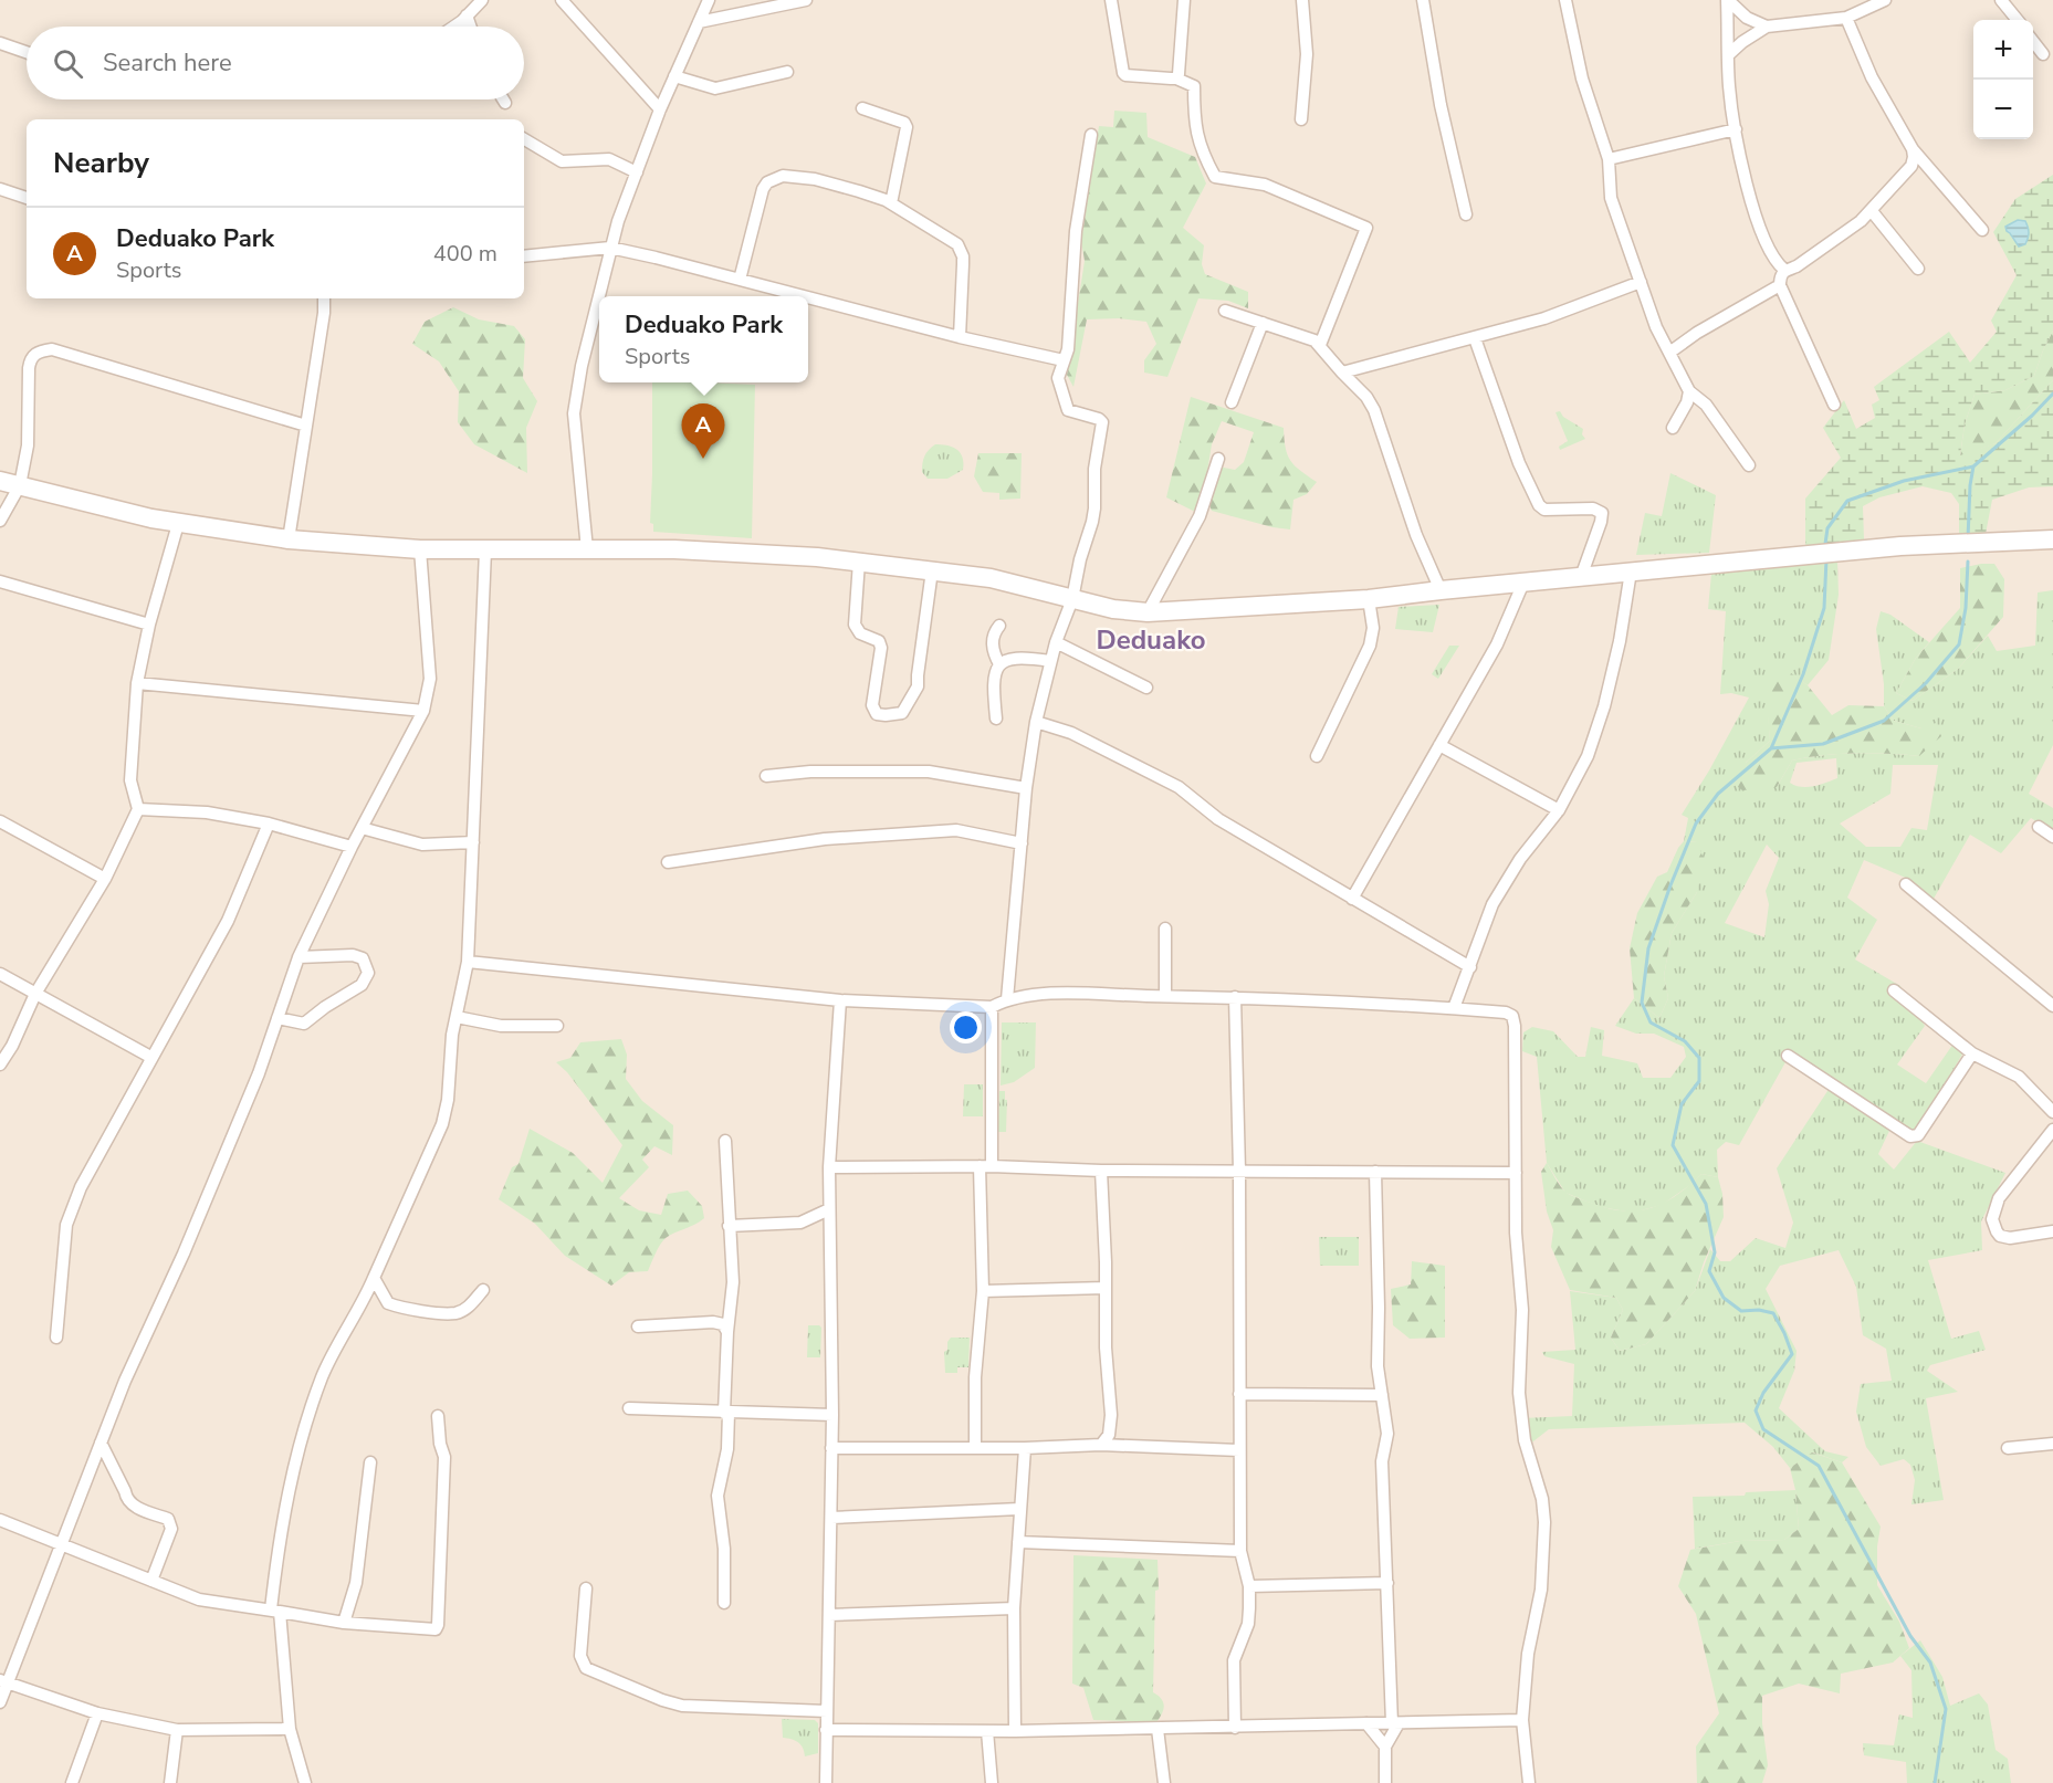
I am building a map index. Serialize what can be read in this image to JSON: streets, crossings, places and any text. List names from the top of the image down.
{
  "districts": ["Deduako"],
  "page": {
    "map_buttons": ["+", "−"],
    "search": "Search here",
    "heading": "Nearby",
    "list": [
      {
        "mark": "A",
        "name": "Deduako Park",
        "note": "Sports",
        "value": "400 m"
      }
    ],
    "popup": ["Deduako Park", "Sports"],
    "pins": "A"
  }
}
